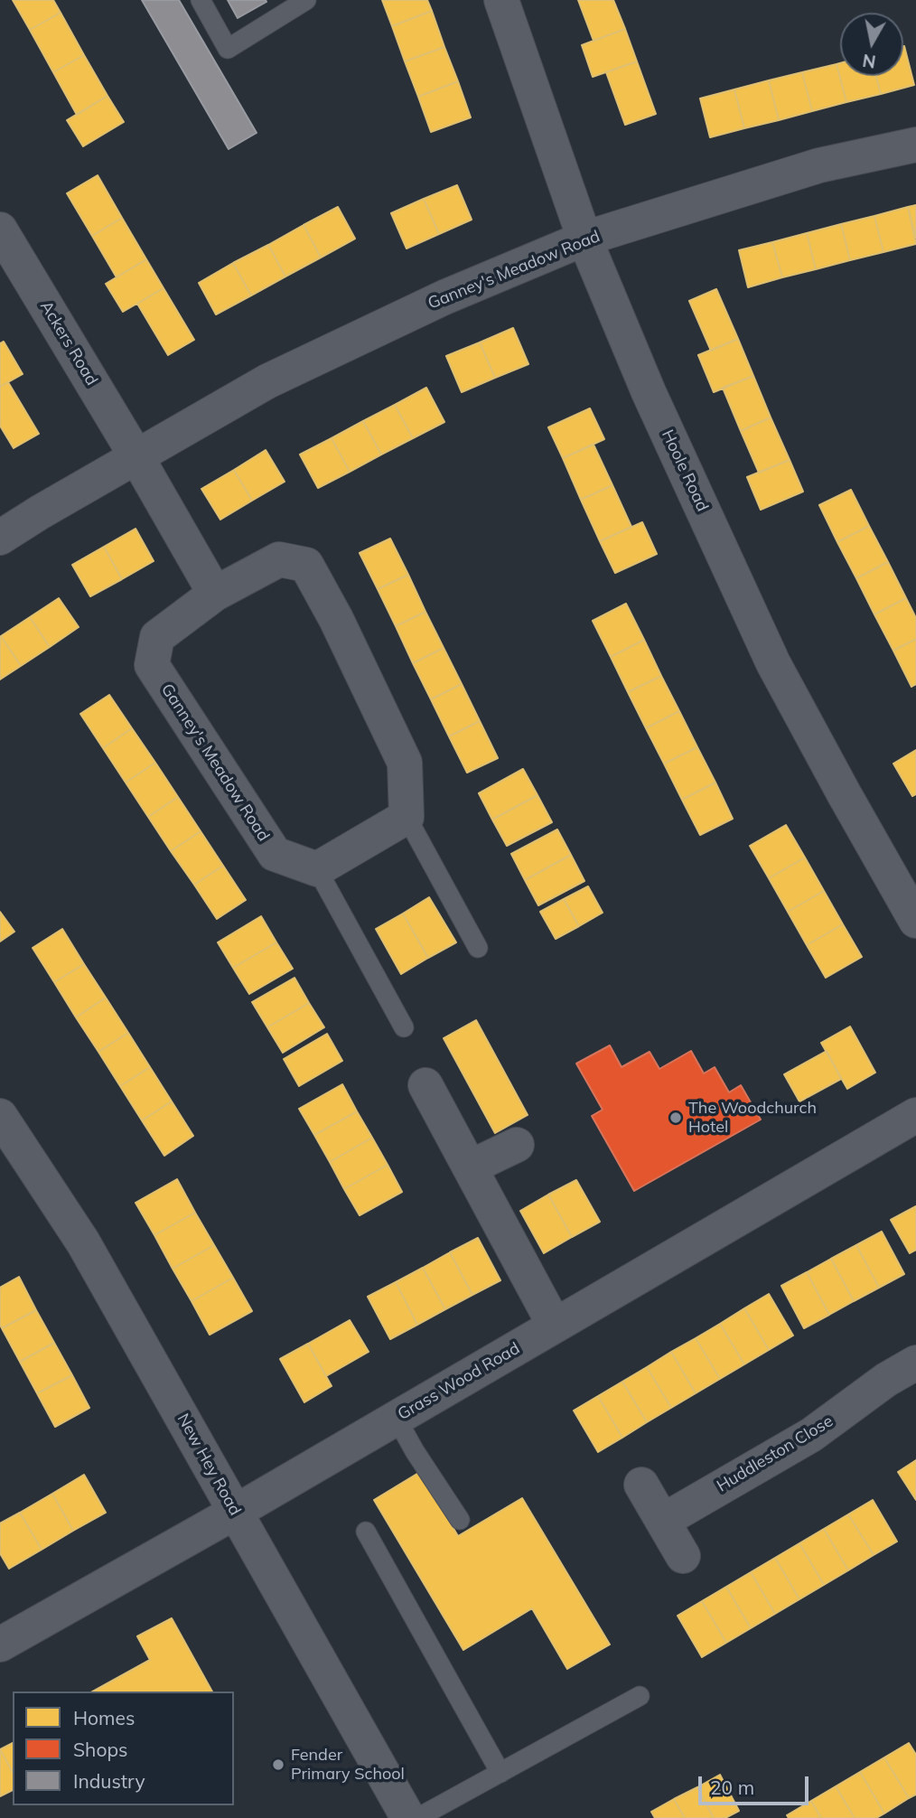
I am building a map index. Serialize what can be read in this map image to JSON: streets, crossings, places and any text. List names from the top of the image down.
{
  "streets": {
    "street": [
      "Ganney's Meadow Road",
      "Ackers Road",
      "Hoole Road",
      "Grass Wood Road",
      "Huddleston Close",
      "New Hey Road"
    ]
  },
  "crossings": [
    ["Ganney's Meadow Road", "Ackers Road"],
    ["Ganney's Meadow Road", "Hoole Road"],
    ["Grass Wood Road", "New Hey Road"]
  ],
  "places": ["The Woodchurch Hotel", "Fender Primary School"],
  "legend": ["Homes", "Shops", "Industry"],
  "scale_bar": "20 m",
  "north": "bottom"
}
